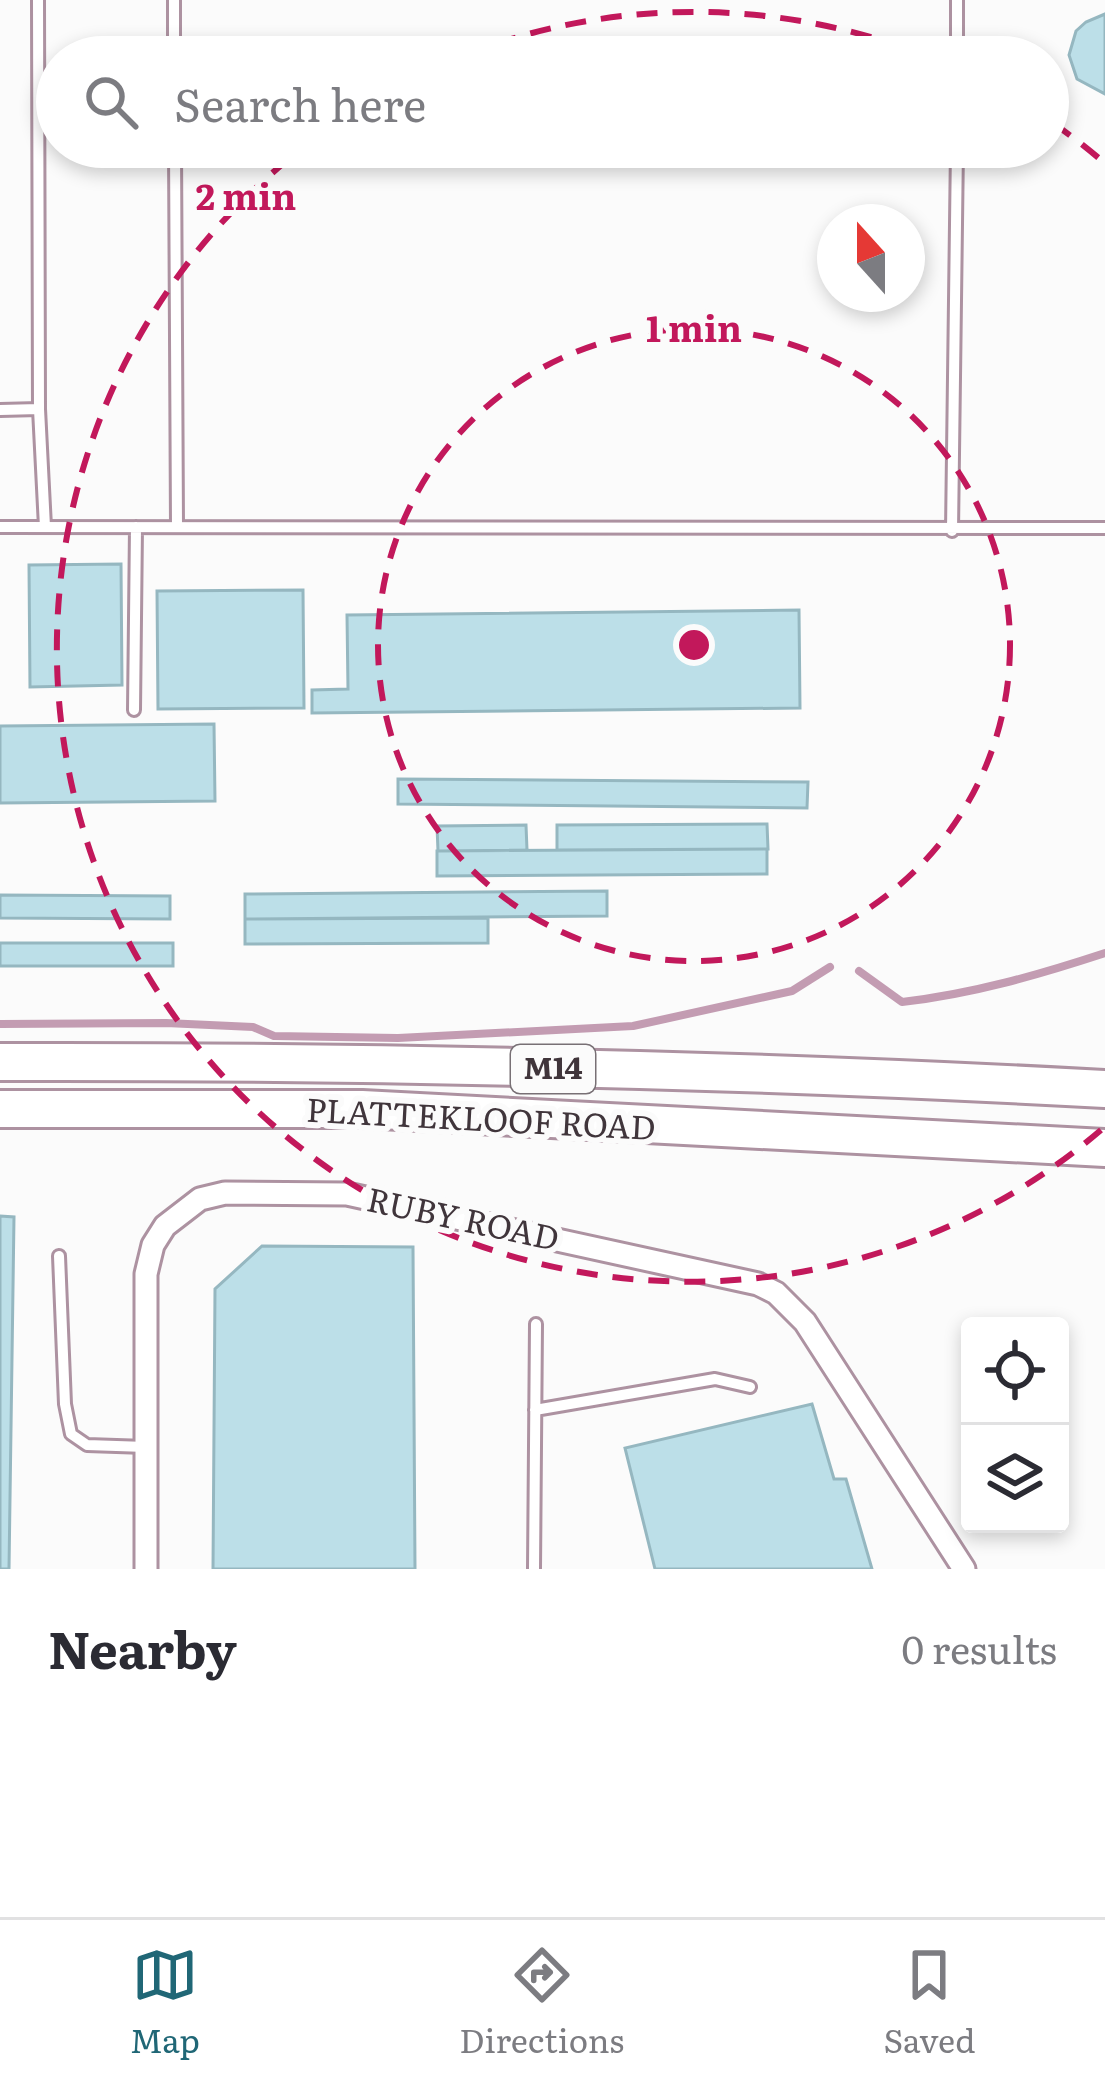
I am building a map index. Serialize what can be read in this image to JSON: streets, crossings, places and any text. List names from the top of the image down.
{
  "streets": {
    "main road": ["M14", "PLATTEKLOOF ROAD"],
    "street": ["RUBY ROAD"]
  },
  "north": "top",
  "page": {
    "search": "Search here",
    "heading": ["Nearby", "0 results"],
    "nav": ["Map", "Directions", "Saved"]
  },
  "rings": ["2 min", "1 min"]
}
